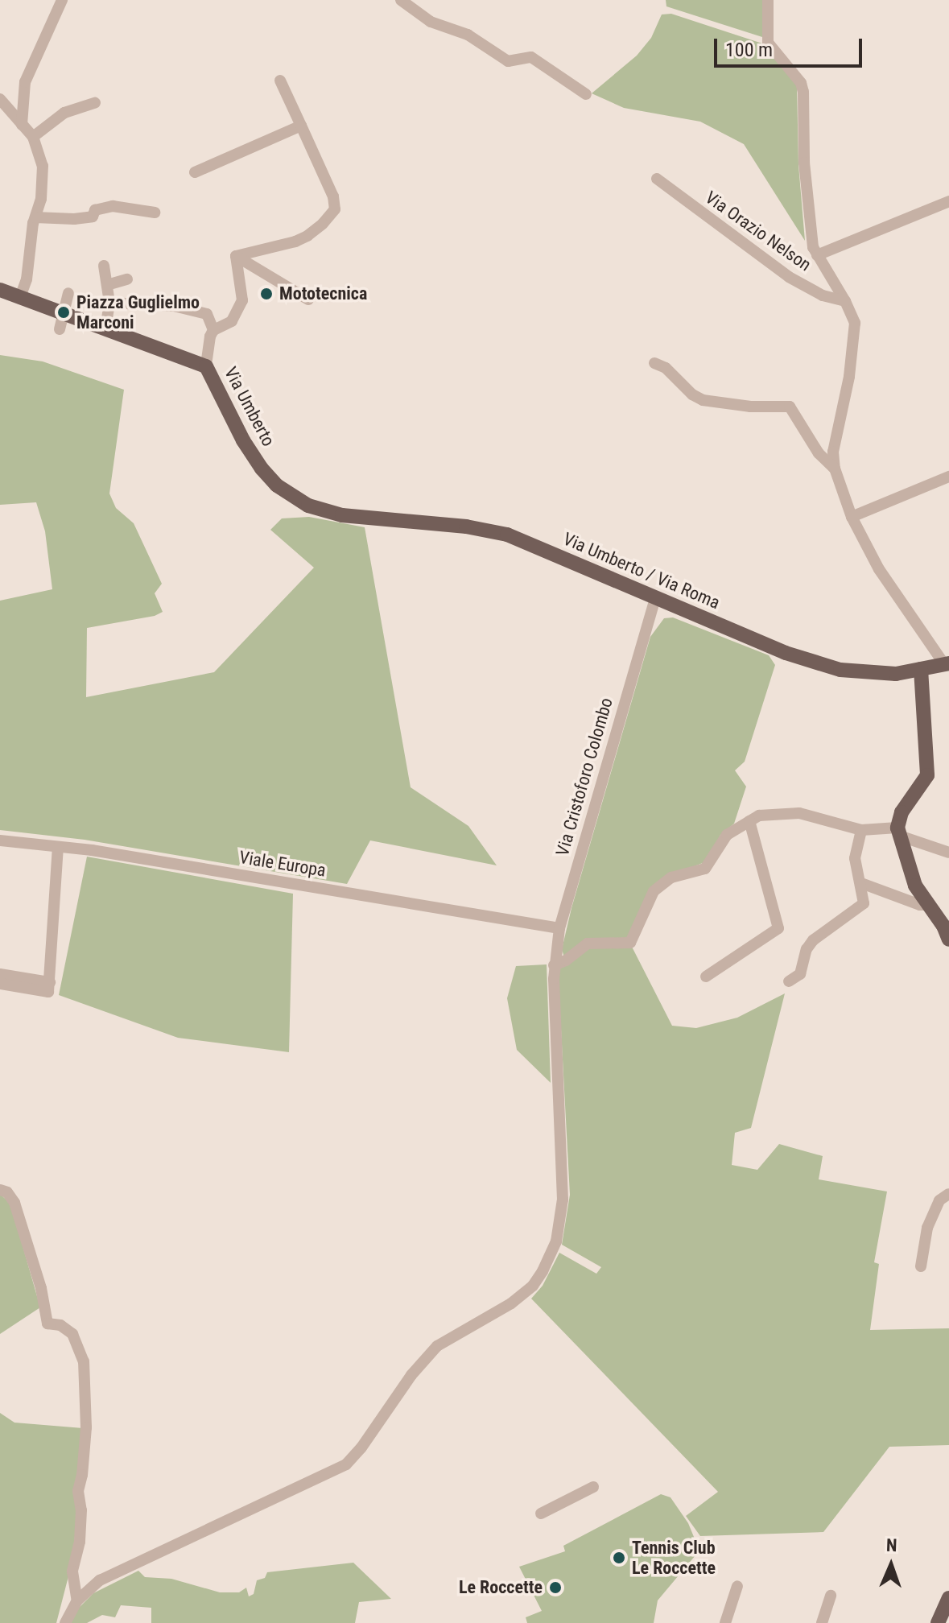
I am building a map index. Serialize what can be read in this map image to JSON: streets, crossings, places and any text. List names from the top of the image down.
{
  "streets": {
    "main road": ["Via Umberto", "Via Umberto / Via Roma"],
    "street": ["Via Orazio Nelson", "Via Cristoforo Colombo", "Viale Europa"]
  },
  "crossings": [
    ["Via Umberto", "Via Umberto / Via Roma"],
    ["Via Umberto / Via Roma", "Via Cristoforo Colombo"],
    ["Via Cristoforo Colombo", "Viale Europa"]
  ],
  "places": [
    "Mototecnica",
    "Piazza Guglielmo Marconi",
    "Tennis Club Le Roccette",
    "Le Roccette"
  ],
  "scale_bar": "100 m",
  "north": "top"
}
